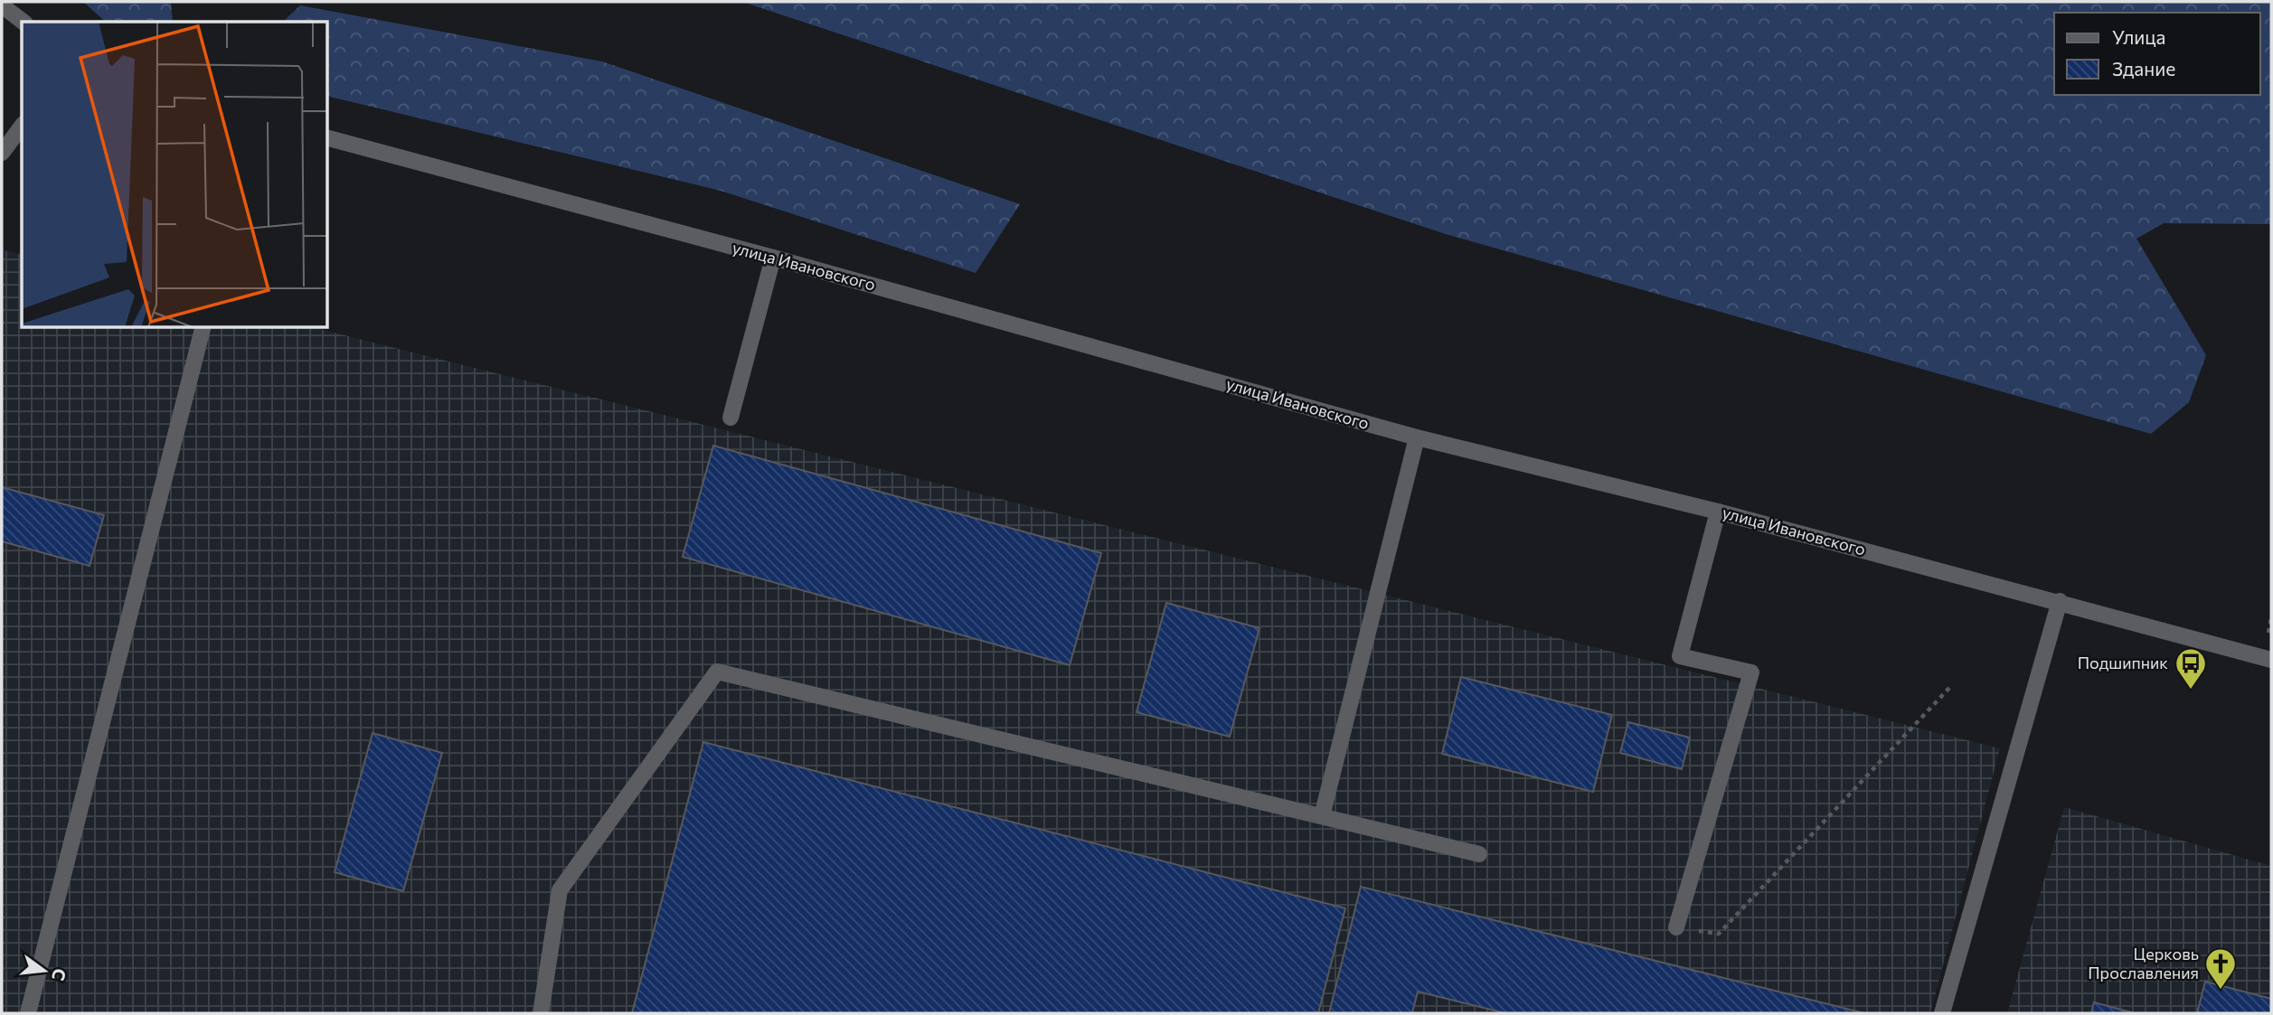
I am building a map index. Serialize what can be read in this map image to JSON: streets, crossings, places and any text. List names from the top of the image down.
{
  "streets": {
    "main road": ["улица Ивановского"]
  },
  "places": {
    "bus stop": ["Подшипник"],
    "church": ["Церковь Прославления"]
  },
  "legend": ["Улица", "Здание"],
  "north": "right"
}
